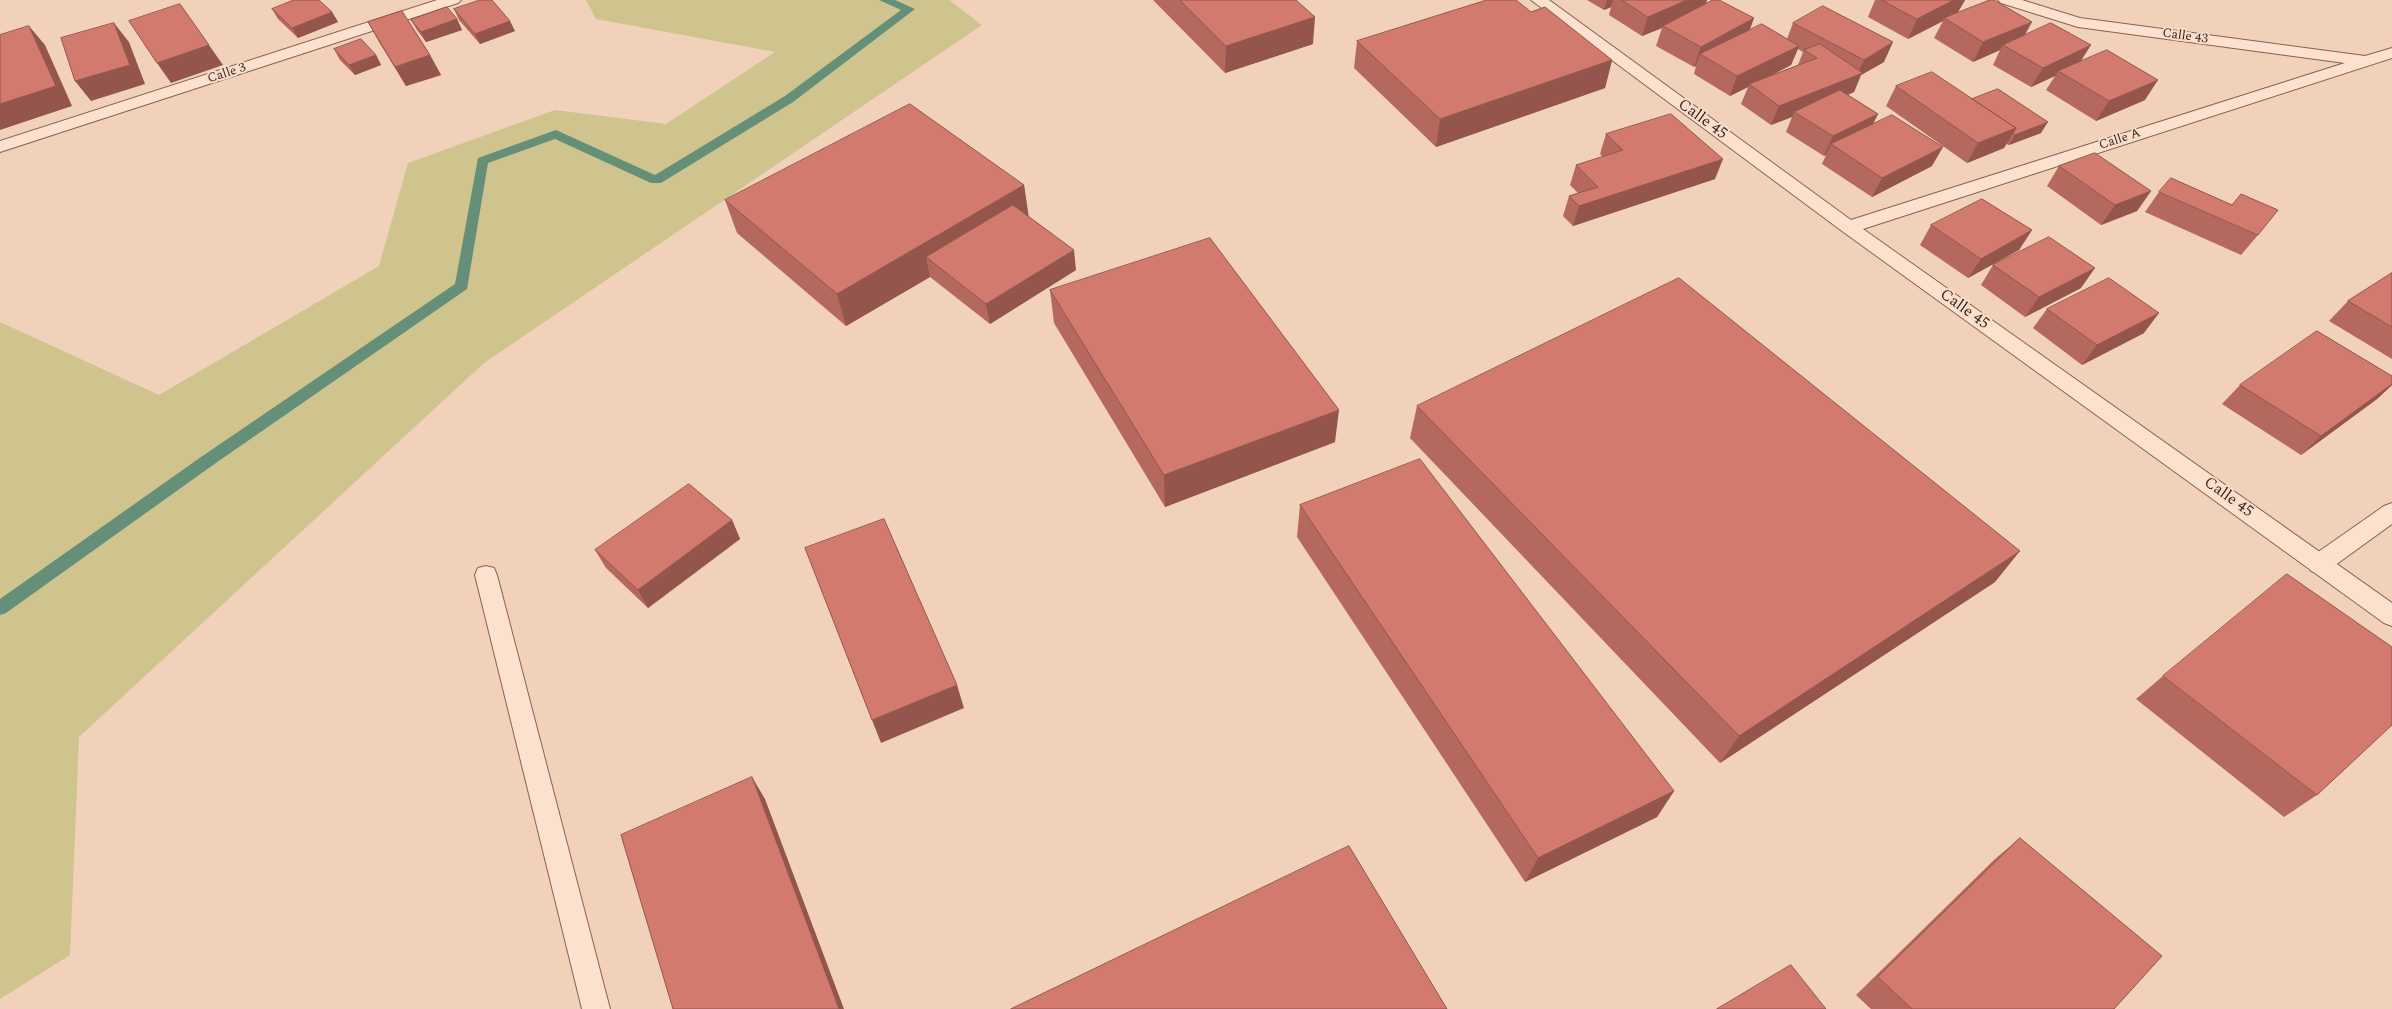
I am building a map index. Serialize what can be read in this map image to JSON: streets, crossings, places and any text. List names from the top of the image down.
{
  "streets": {
    "street": [
      "Calle 43",
      "Calle 3",
      "Calle 45",
      "Calle A"
    ]
  },
  "crossings": [
    ["Calle 43", "Calle A"],
    ["Calle 45", "Calle A"]
  ]
}
